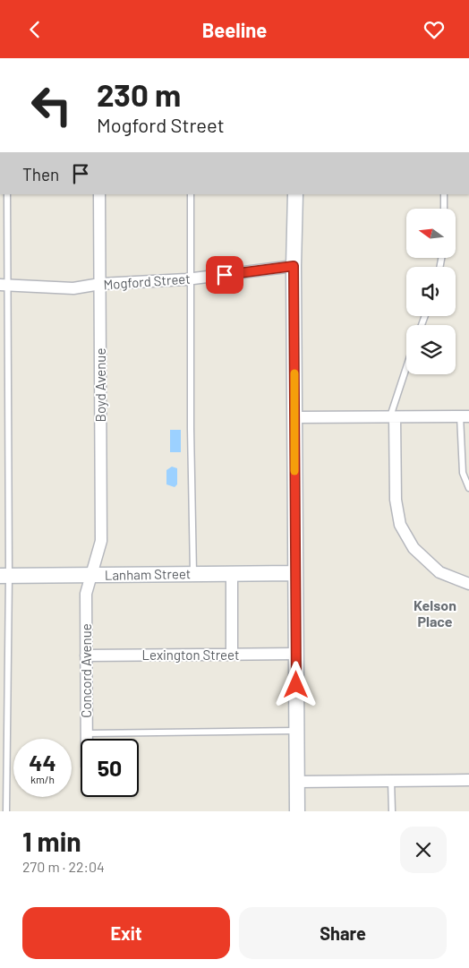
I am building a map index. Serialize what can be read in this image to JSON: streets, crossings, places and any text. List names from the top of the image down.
{
  "streets": {
    "main road": ["Lanham Street"],
    "street": [
      "Mogford Street",
      "Boyd Avenue",
      "Lexington Street",
      "Concord Avenue"
    ]
  },
  "crossings": [
    ["Mogford Street", "Boyd Avenue"],
    ["Boyd Avenue", "Lanham Street"],
    ["Boyd Avenue", "Concord Avenue"],
    ["Lanham Street", "Concord Avenue"],
    ["Lexington Street", "Concord Avenue"]
  ],
  "districts": ["Kelson Place"],
  "north": "left",
  "page": {
    "header": "Beeline",
    "turn": ["230 m", "Mogford Street"],
    "then": "Then",
    "speed": "44 km/h",
    "limit": "50",
    "heading": ["1 min", "270 m · 22:04"],
    "buttons": ["Exit", "Share"]
  }
}
